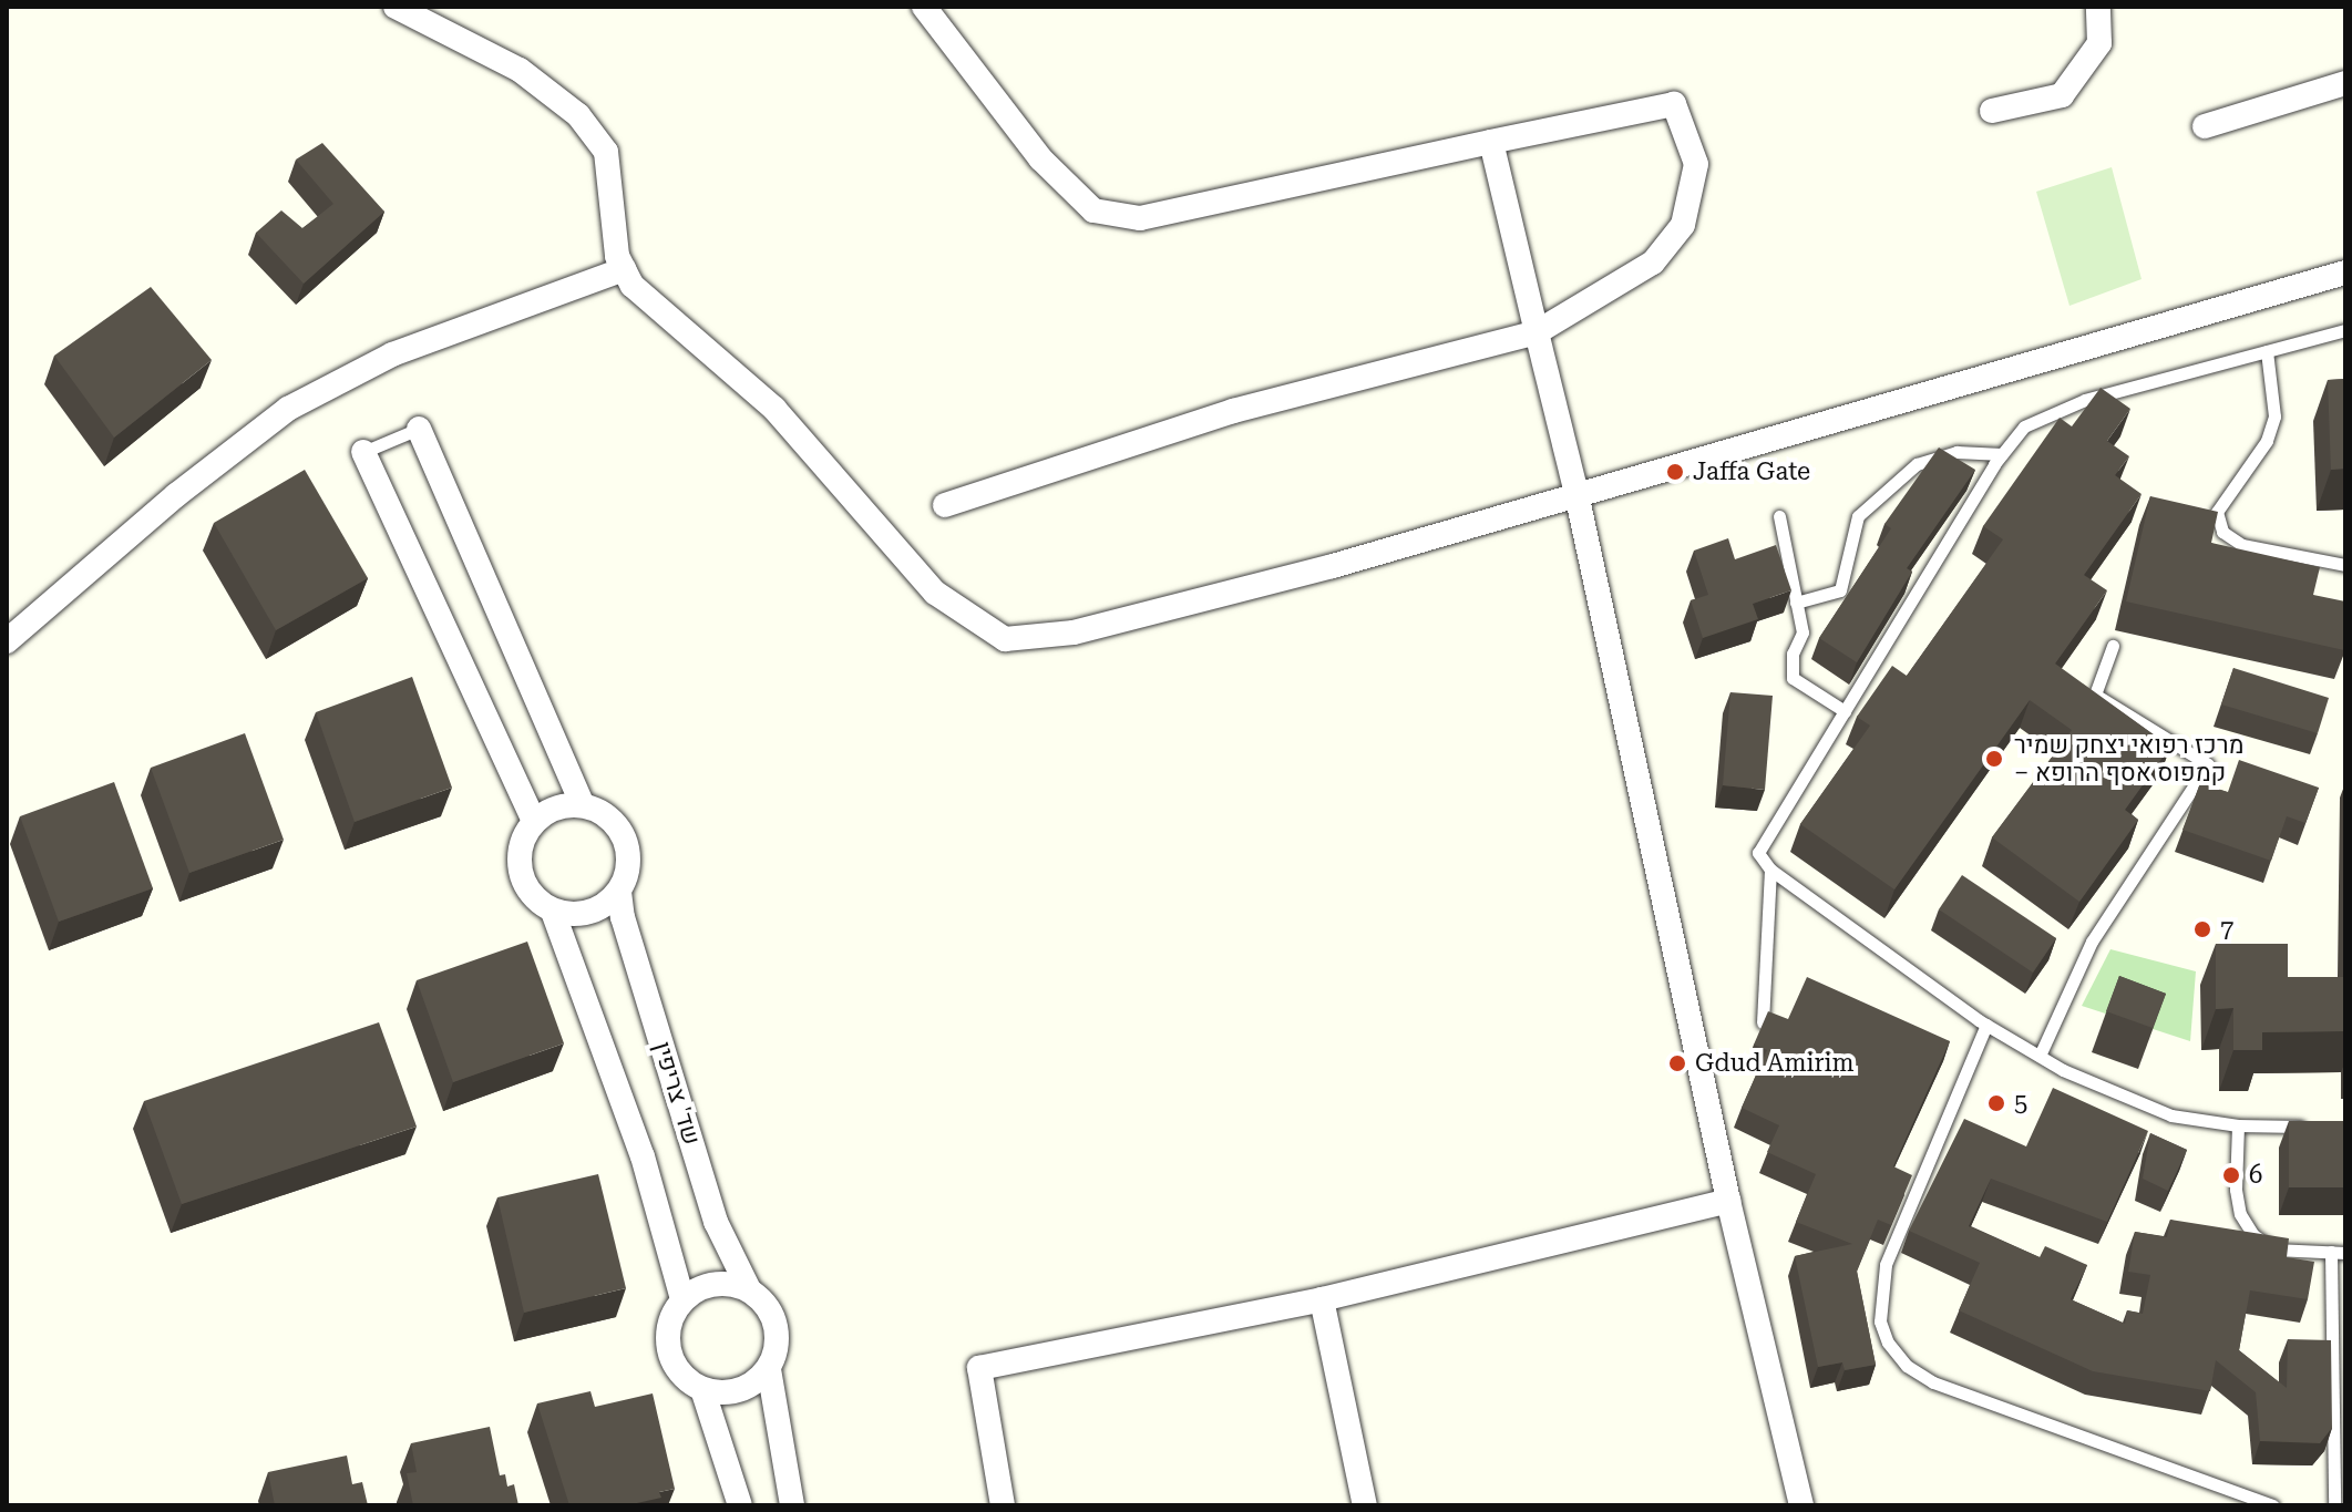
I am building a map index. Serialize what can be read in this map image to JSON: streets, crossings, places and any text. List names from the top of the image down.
{
  "streets": {
    "street": ["שד' צריפין"]
  },
  "places": [
    "Jaffa Gate",
    "מרכז רפואי יצחק שמיר – קמפוס אסף הרופא",
    "7",
    "Gdud Amirim",
    "5",
    "6"
  ]
}
